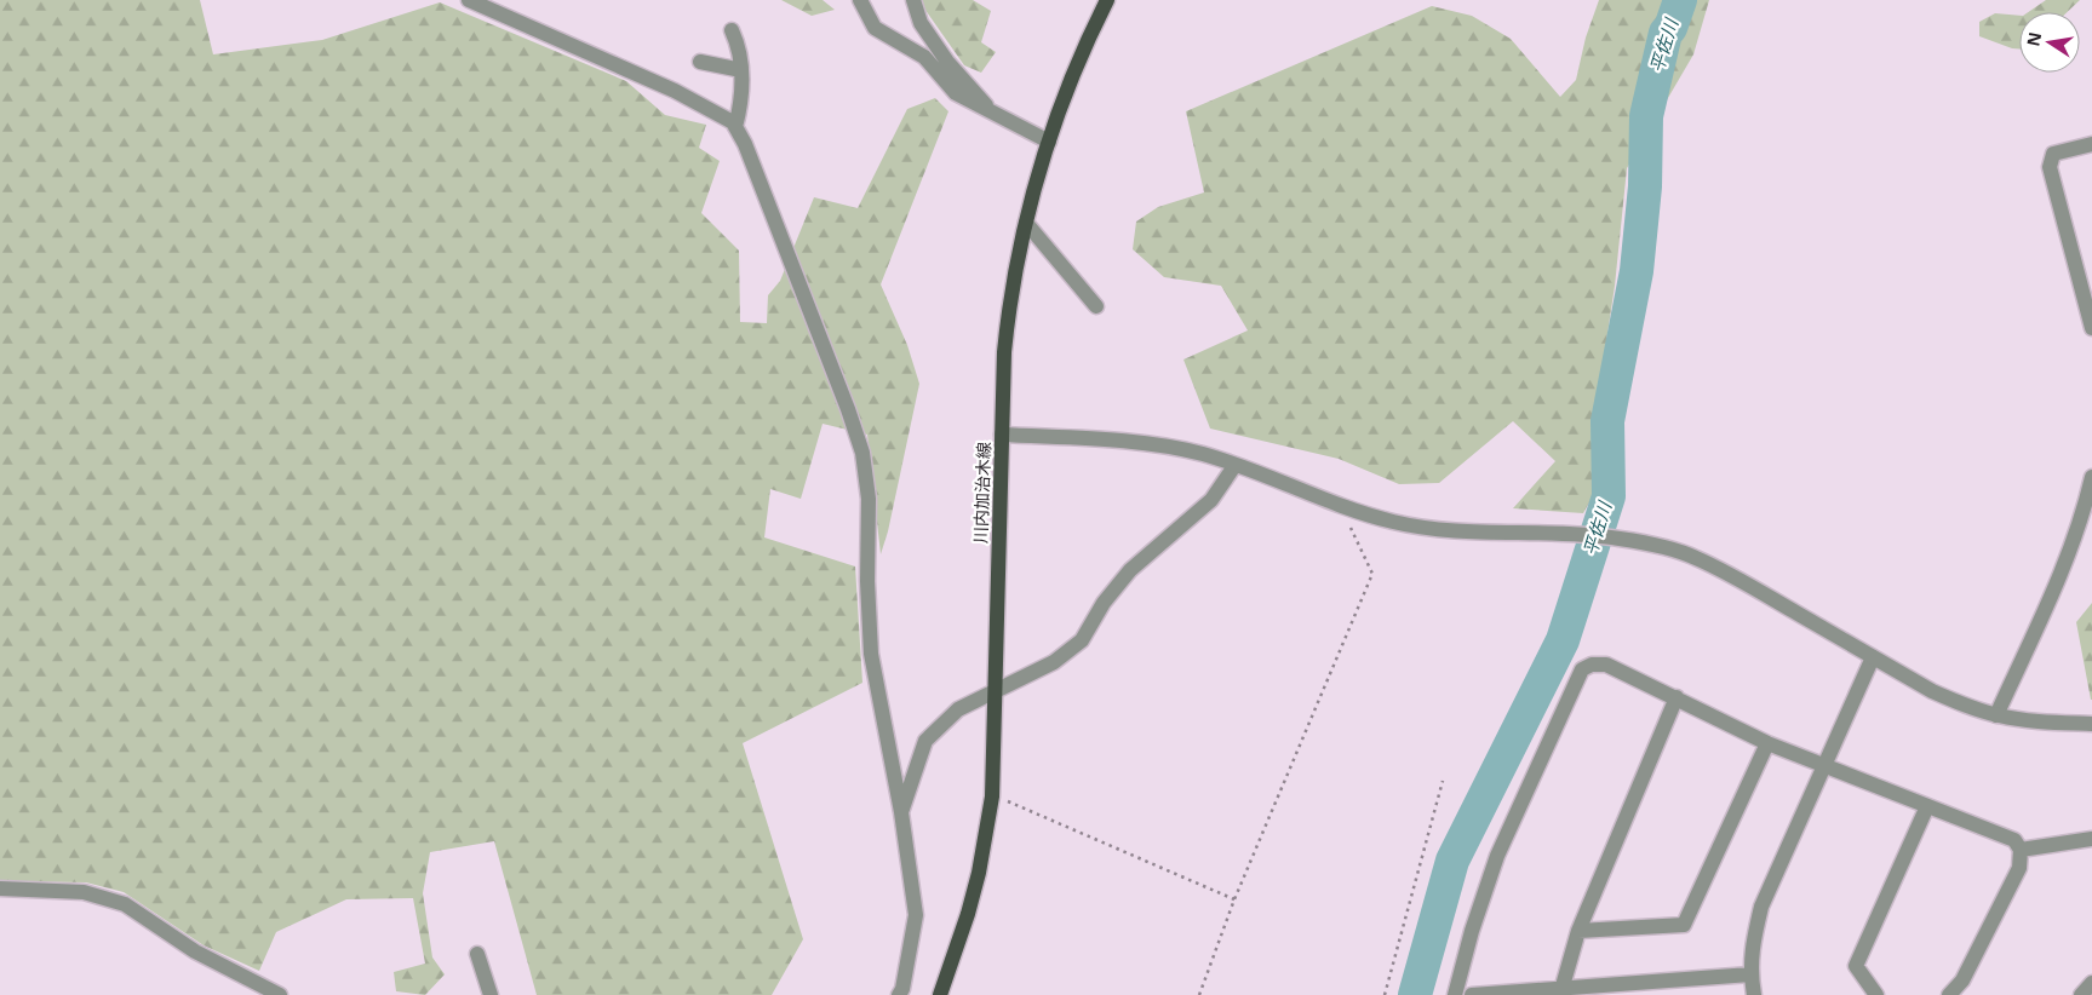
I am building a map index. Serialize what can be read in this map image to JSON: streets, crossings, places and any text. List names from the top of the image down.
{
  "streets": {
    "main road": ["川内加治木線"]
  },
  "water": ["平佐川"],
  "north": "left"
}
